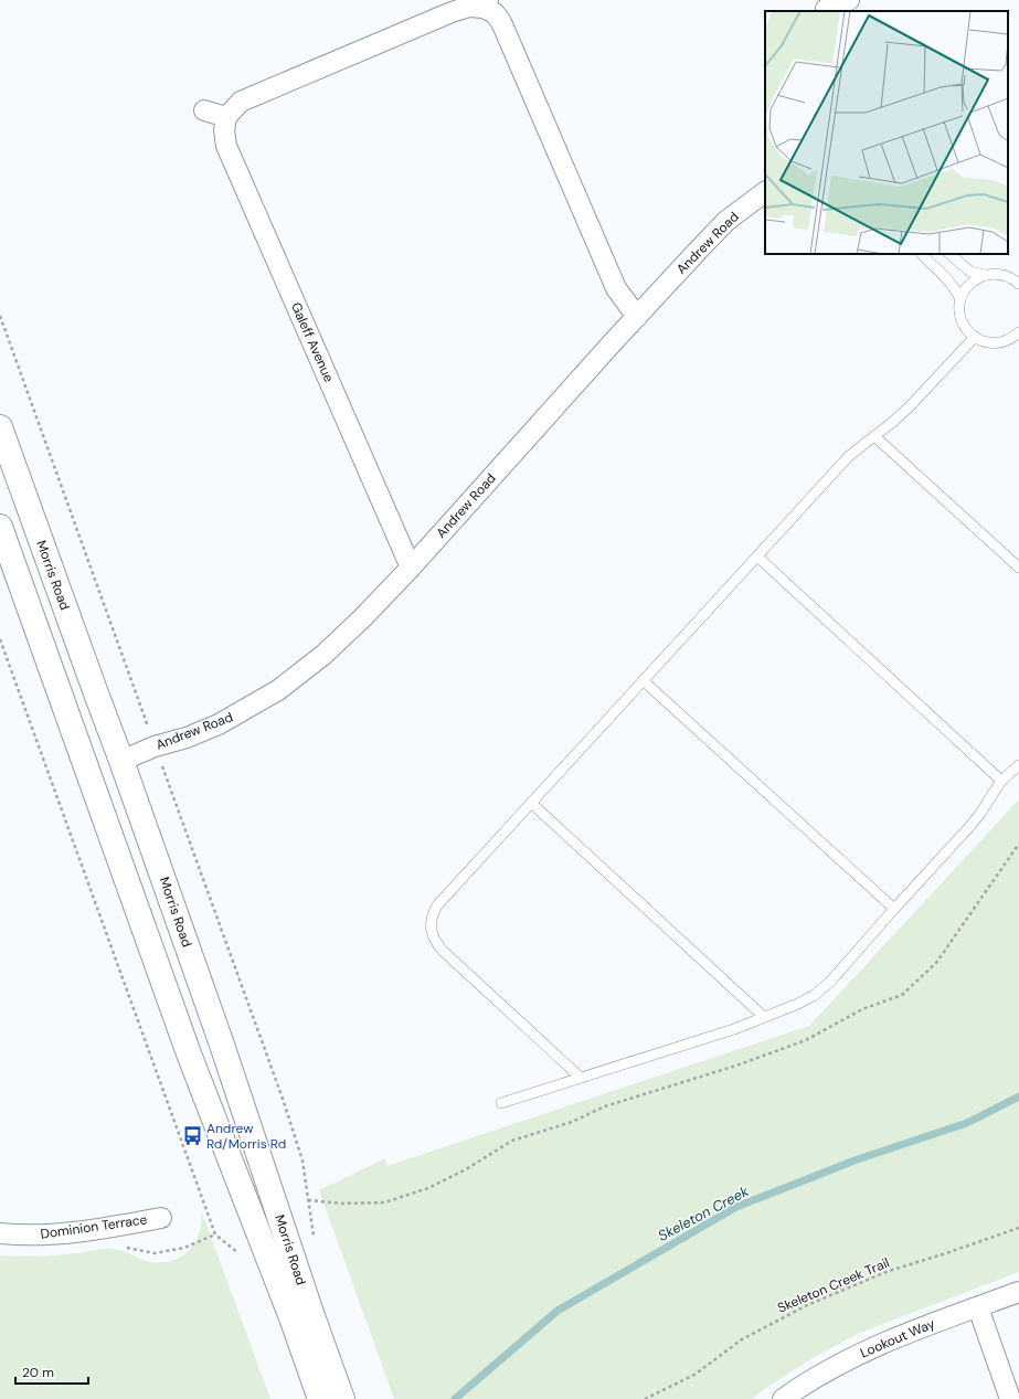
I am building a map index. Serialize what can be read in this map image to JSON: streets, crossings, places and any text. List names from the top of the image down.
{
  "streets": {
    "street": [
      "Andrew Road",
      "Galeff Avenue",
      "Morris Road",
      "Dominion Terrace",
      "Lookout Way"
    ],
    "path": ["Skeleton Creek Trail"]
  },
  "crossings": [
    ["Andrew Road", "Galeff Avenue"],
    ["Andrew Road", "Morris Road"]
  ],
  "water": ["Skeleton Creek"],
  "places": {
    "bus stop": ["Andrew Rd/Morris Rd"]
  },
  "scale_bar": "20 m"
}
